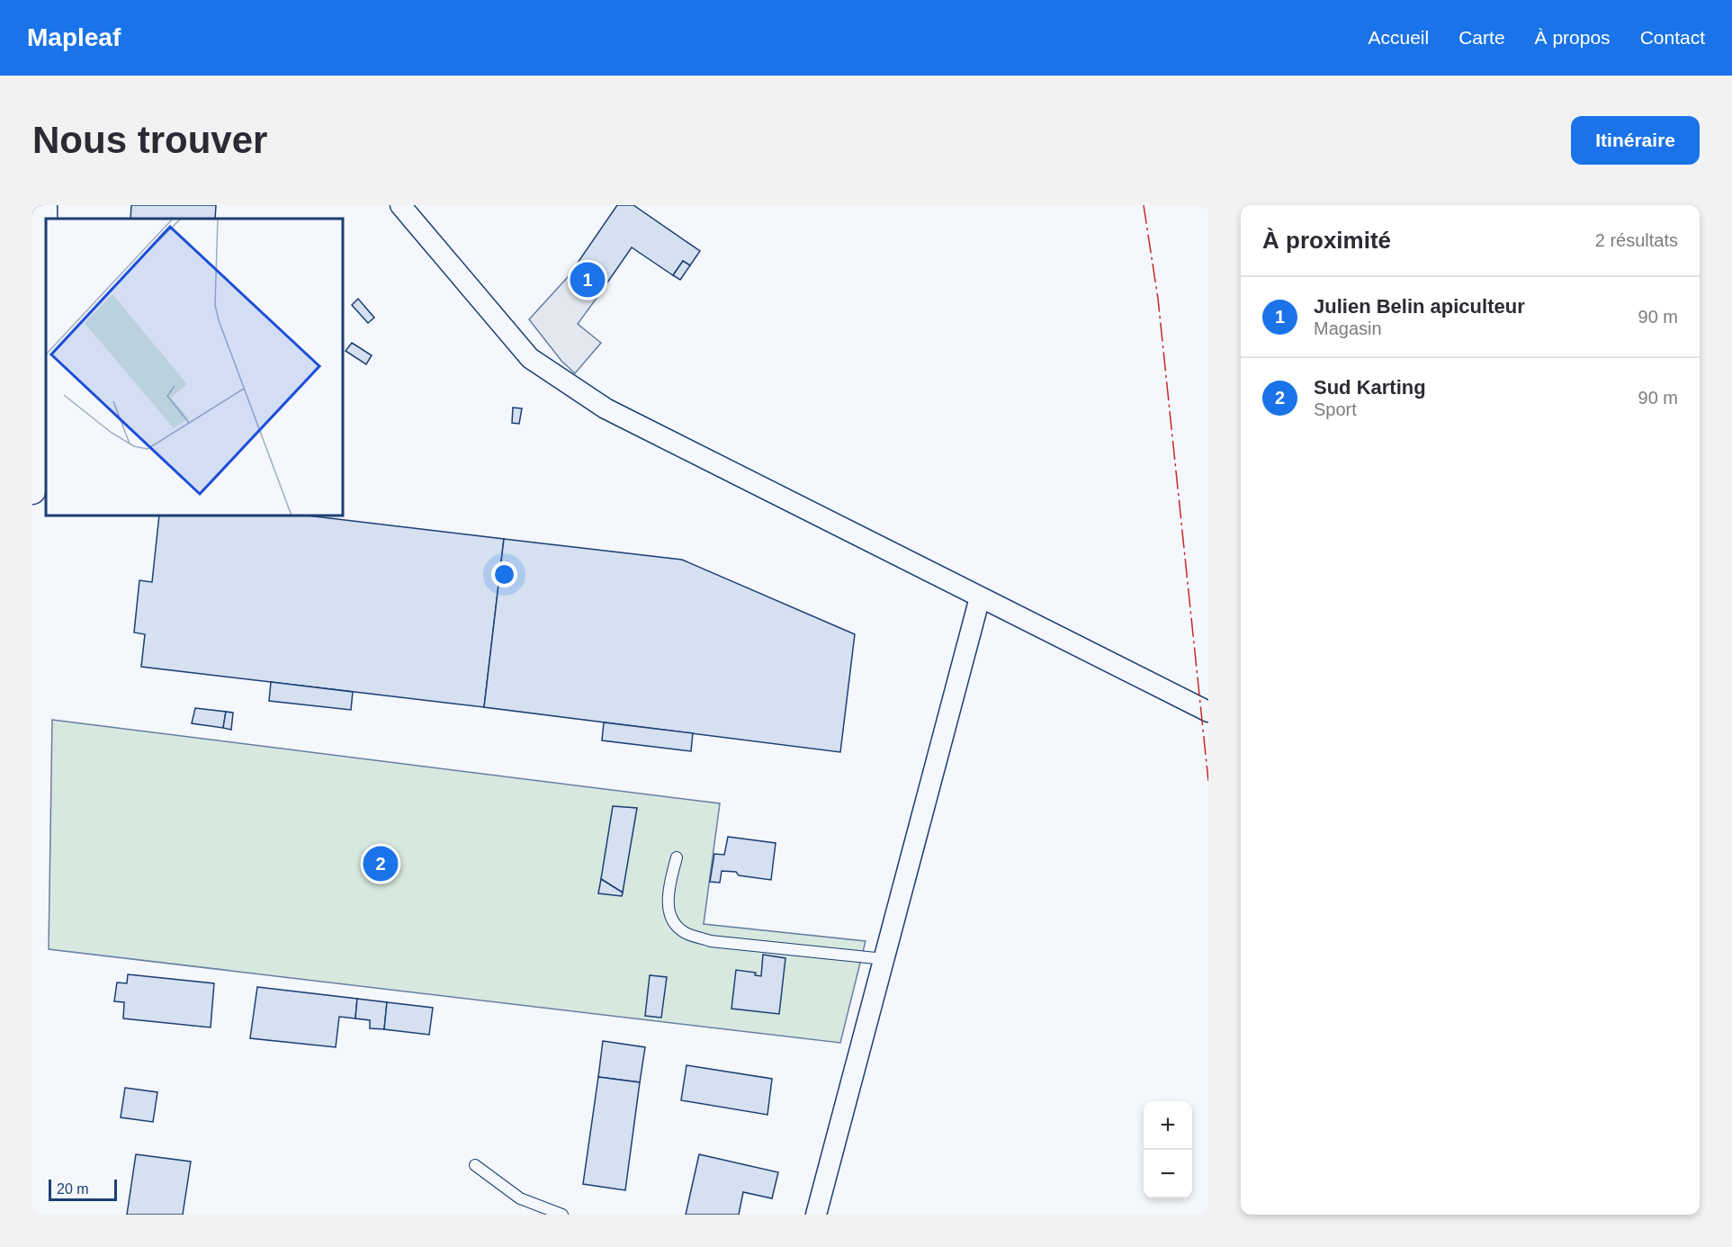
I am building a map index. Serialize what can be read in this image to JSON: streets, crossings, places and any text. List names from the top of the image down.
{
  "scale_bar": "20 m",
  "page": {
    "header": "Mapleaf",
    "nav": [
      "Accueil",
      "Carte",
      "À propos",
      "Contact"
    ],
    "buttons": "Itinéraire",
    "title": "Nous trouver",
    "heading": ["À proximité", "2 résultats"],
    "pins": ["1", "2"],
    "list": [
      {
        "mark": "1",
        "name": "Julien Belin apiculteur",
        "note": "Magasin",
        "value": "90 m"
      },
      {
        "mark": "2",
        "name": "Sud Karting",
        "note": "Sport",
        "value": "90 m"
      }
    ],
    "map_buttons": ["+", "−"],
    "scale": "20 m"
  }
}
